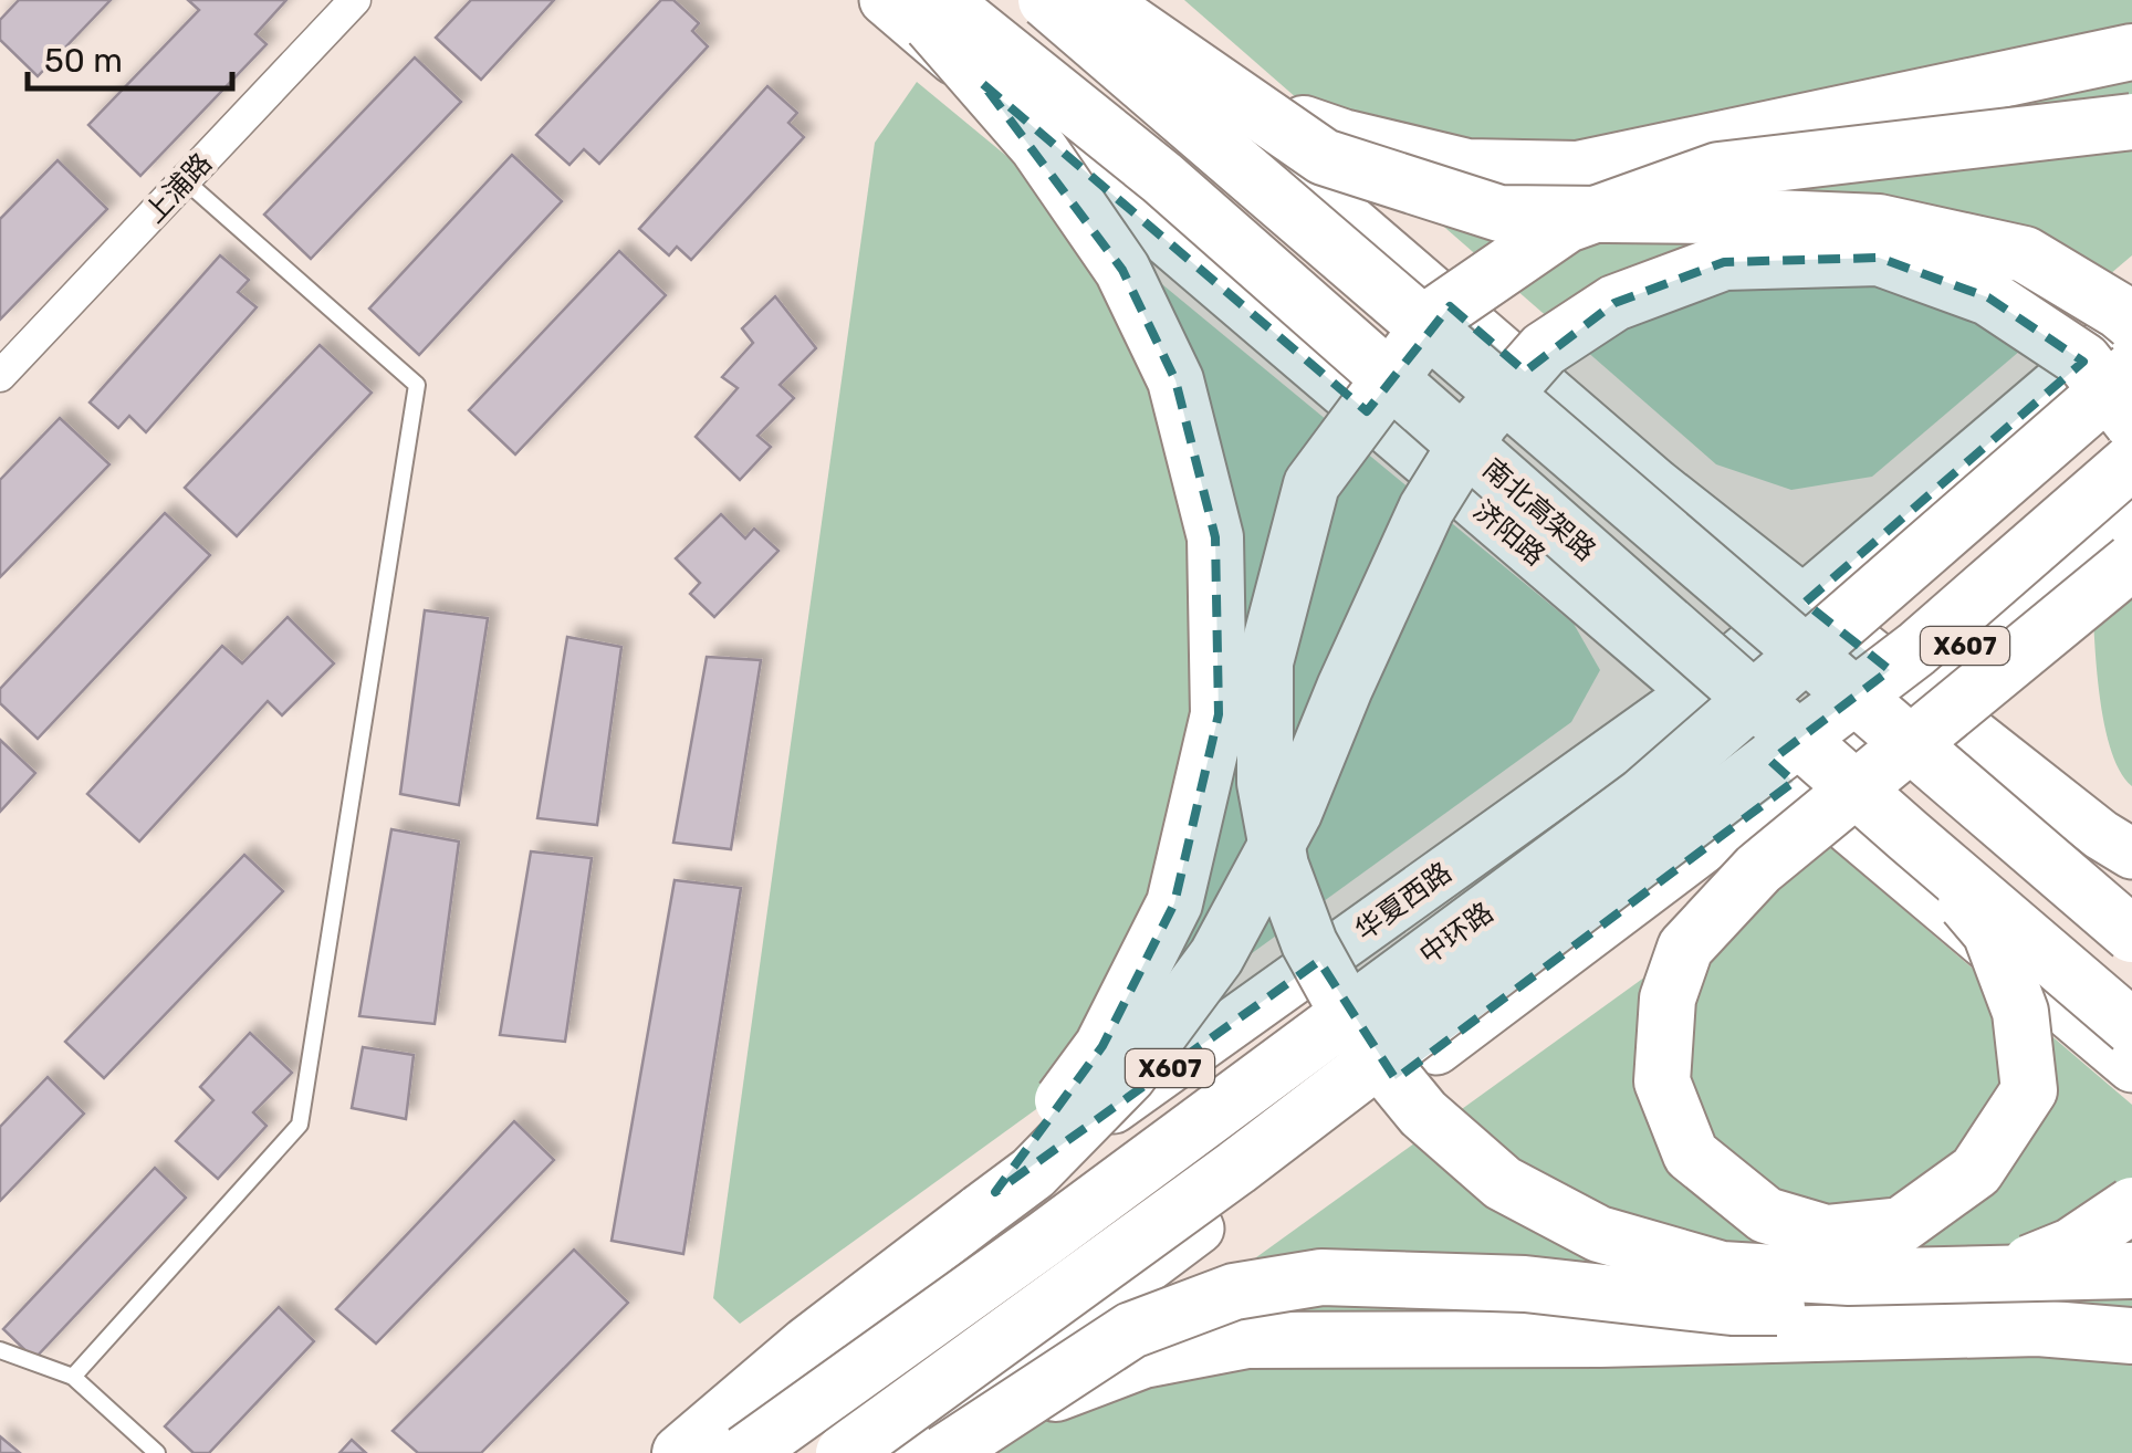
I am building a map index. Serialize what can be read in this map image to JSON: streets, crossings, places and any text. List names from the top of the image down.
{
  "streets": {
    "highway": ["南北高架路", "中环路"],
    "main road": ["济阳路", "X607", "华夏西路"],
    "street": ["上浦路"]
  },
  "crossings": [
    ["济阳路", "X607"],
    ["济阳路", "华夏西路"]
  ],
  "scale_bar": "50 m"
}
